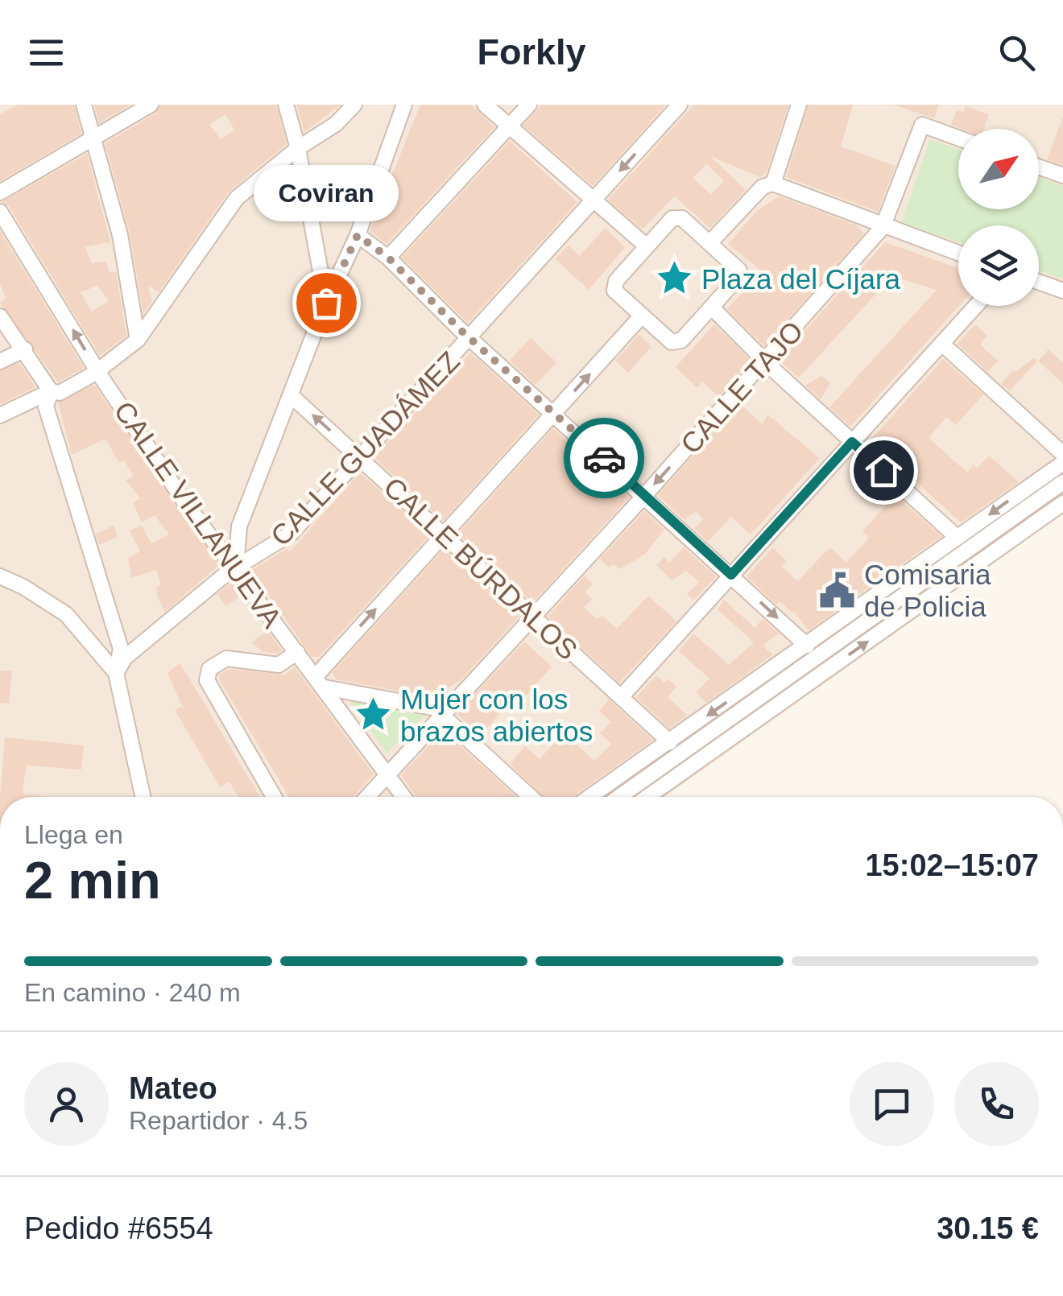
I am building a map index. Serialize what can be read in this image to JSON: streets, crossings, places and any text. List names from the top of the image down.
{
  "streets": {
    "street": [
      "CALLE TAJO",
      "CALLE GUADÁMEZ",
      "CALLE VILLANUEVA",
      "CALLE BÚRDALOS"
    ]
  },
  "crossings": [
    ["CALLE TAJO", "CALLE VILLANUEVA"],
    ["CALLE TAJO", "CALLE BÚRDALOS"],
    ["CALLE GUADÁMEZ", "CALLE VILLANUEVA"],
    ["CALLE GUADÁMEZ", "CALLE BÚRDALOS"]
  ],
  "places": {
    "place": ["Plaza del Cíjara", "Mujer con los brazos abiertos"],
    "other": ["Coviran"],
    "public building": ["Comisaria de Policia"]
  },
  "north": "top right",
  "page": {
    "header": "Forkly",
    "bubble": "Coviran",
    "heading": ["2 min", "Llega en", "15:02–15:07"],
    "panel": [
      "Mateo",
      "Repartidor · 4.5",
      "Pedido #6554",
      "30.15 €"
    ],
    "bar": "En camino · 240 m"
  }
}
